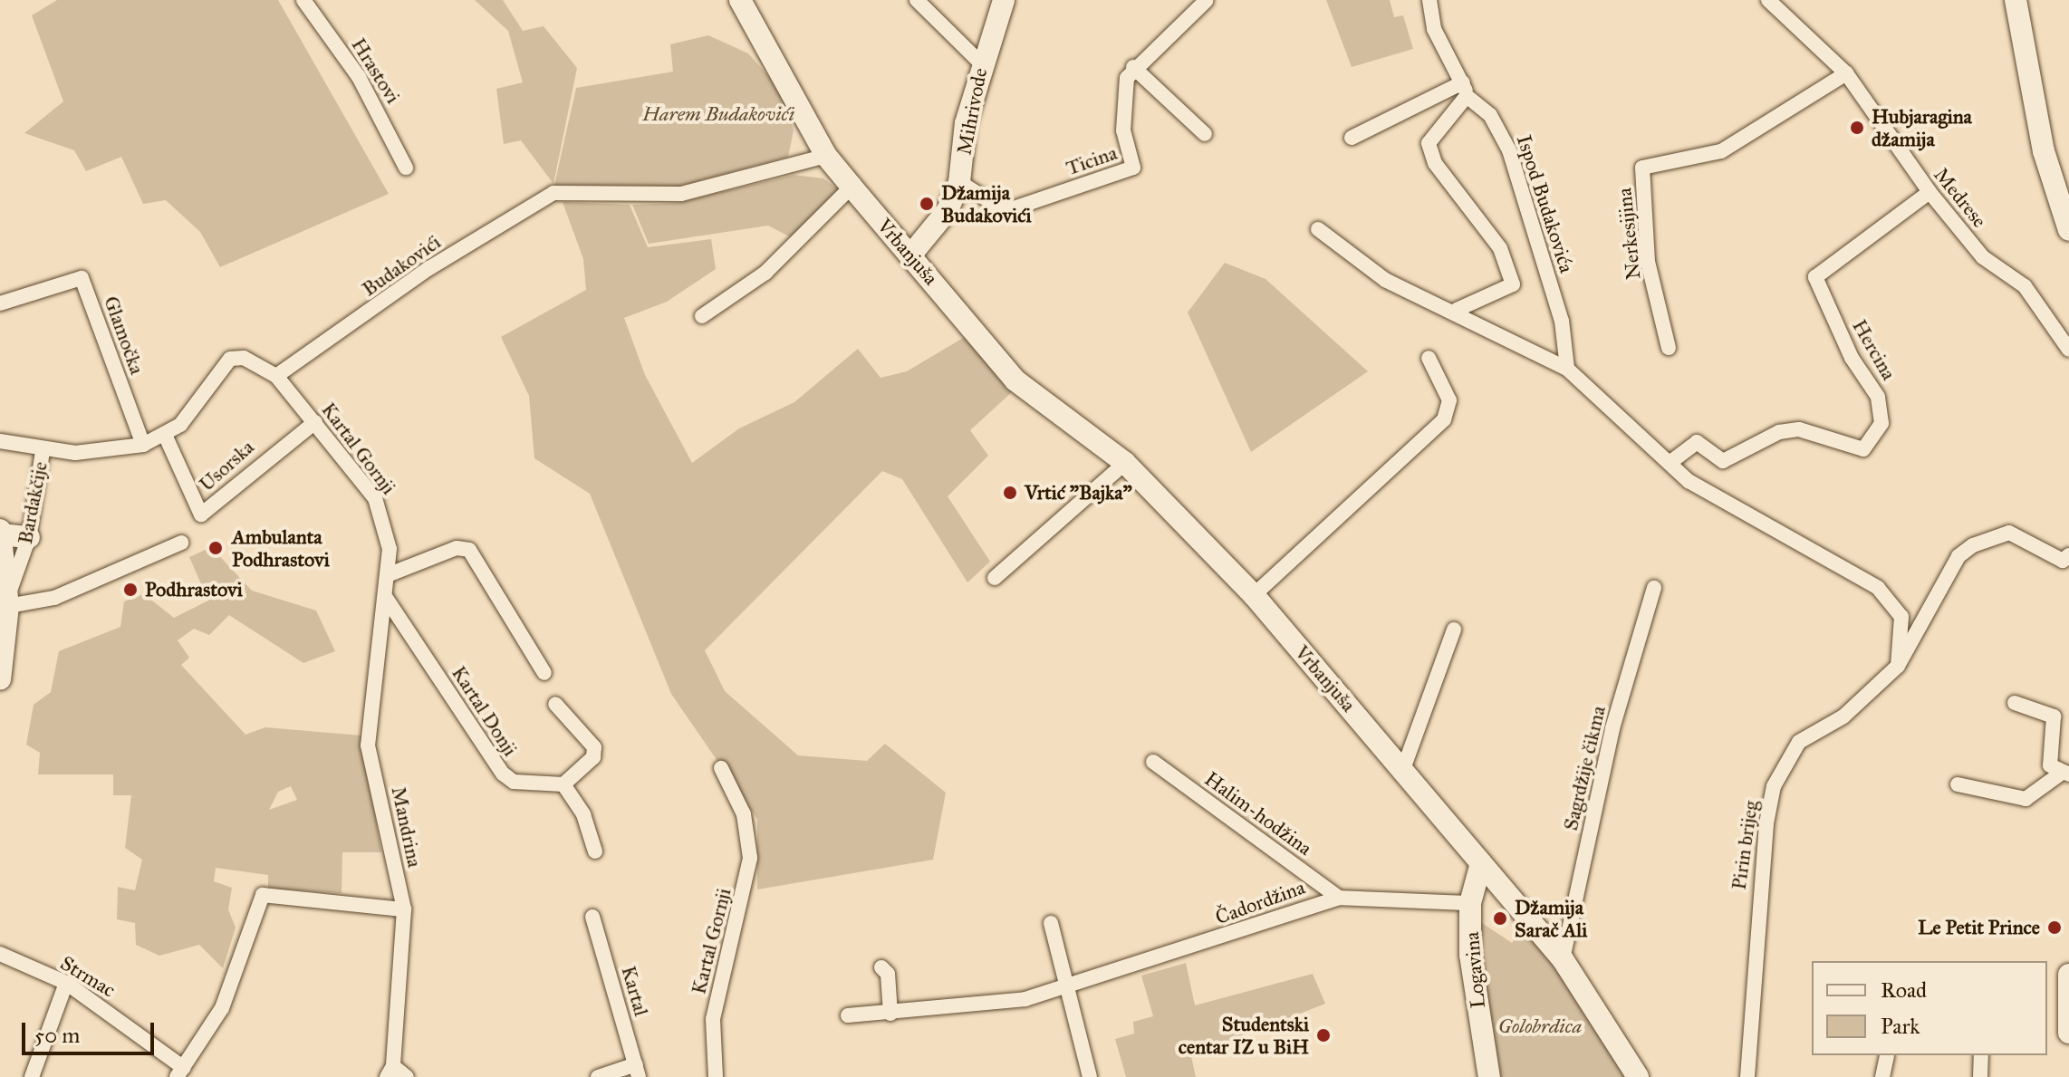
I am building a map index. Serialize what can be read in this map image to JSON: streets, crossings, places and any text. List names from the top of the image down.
{
  "streets": {
    "street": [
      "Hrastovi",
      "Mihrivode",
      "Ticina",
      "Medrese",
      "Ispod Budakovića",
      "Nerkesijina",
      "Vrbanjuša",
      "Budakovići",
      "Glamočka",
      "Hercina",
      "Kartal Gornji",
      "Usorska",
      "Bardakčije",
      "Kartal Donji",
      "Sagrdžije čikma",
      "Halim-hodžina",
      "Mandrina",
      "Pirin brijeg",
      "Čadordžina",
      "Logavina",
      "Strmac",
      "Kartal"
    ]
  },
  "crossings": [
    ["Mihrivode", "Ticina"],
    ["Mihrivode", "Vrbanjuša"],
    ["Medrese", "Nerkesijina"],
    ["Medrese", "Hercina"],
    ["Vrbanjuša", "Budakovići"],
    ["Vrbanjuša", "Sagrdžije čikma"],
    ["Vrbanjuša", "Logavina"],
    ["Budakovići", "Kartal Gornji"],
    ["Kartal Gornji", "Usorska"],
    ["Kartal Gornji", "Kartal Donji"],
    ["Kartal Gornji", "Mandrina"],
    ["Kartal Donji", "Mandrina"],
    ["Halim-hodžina", "Čadordžina"],
    ["Čadordžina", "Logavina"]
  ],
  "parks": ["Harem Budakovići", "Golobrdica"],
  "places": [
    "Hubjaragina džamija",
    "Džamija Budakovići",
    "Vrtić \"Bajka\"",
    "Ambulanta Podhrastovi",
    "Podhrastovi",
    "Džamija Sarač Ali",
    "Le Petit Prince",
    "Studentski centar IZ u BiH"
  ],
  "legend": ["Road", "Park"],
  "scale_bar": "50 m"
}
